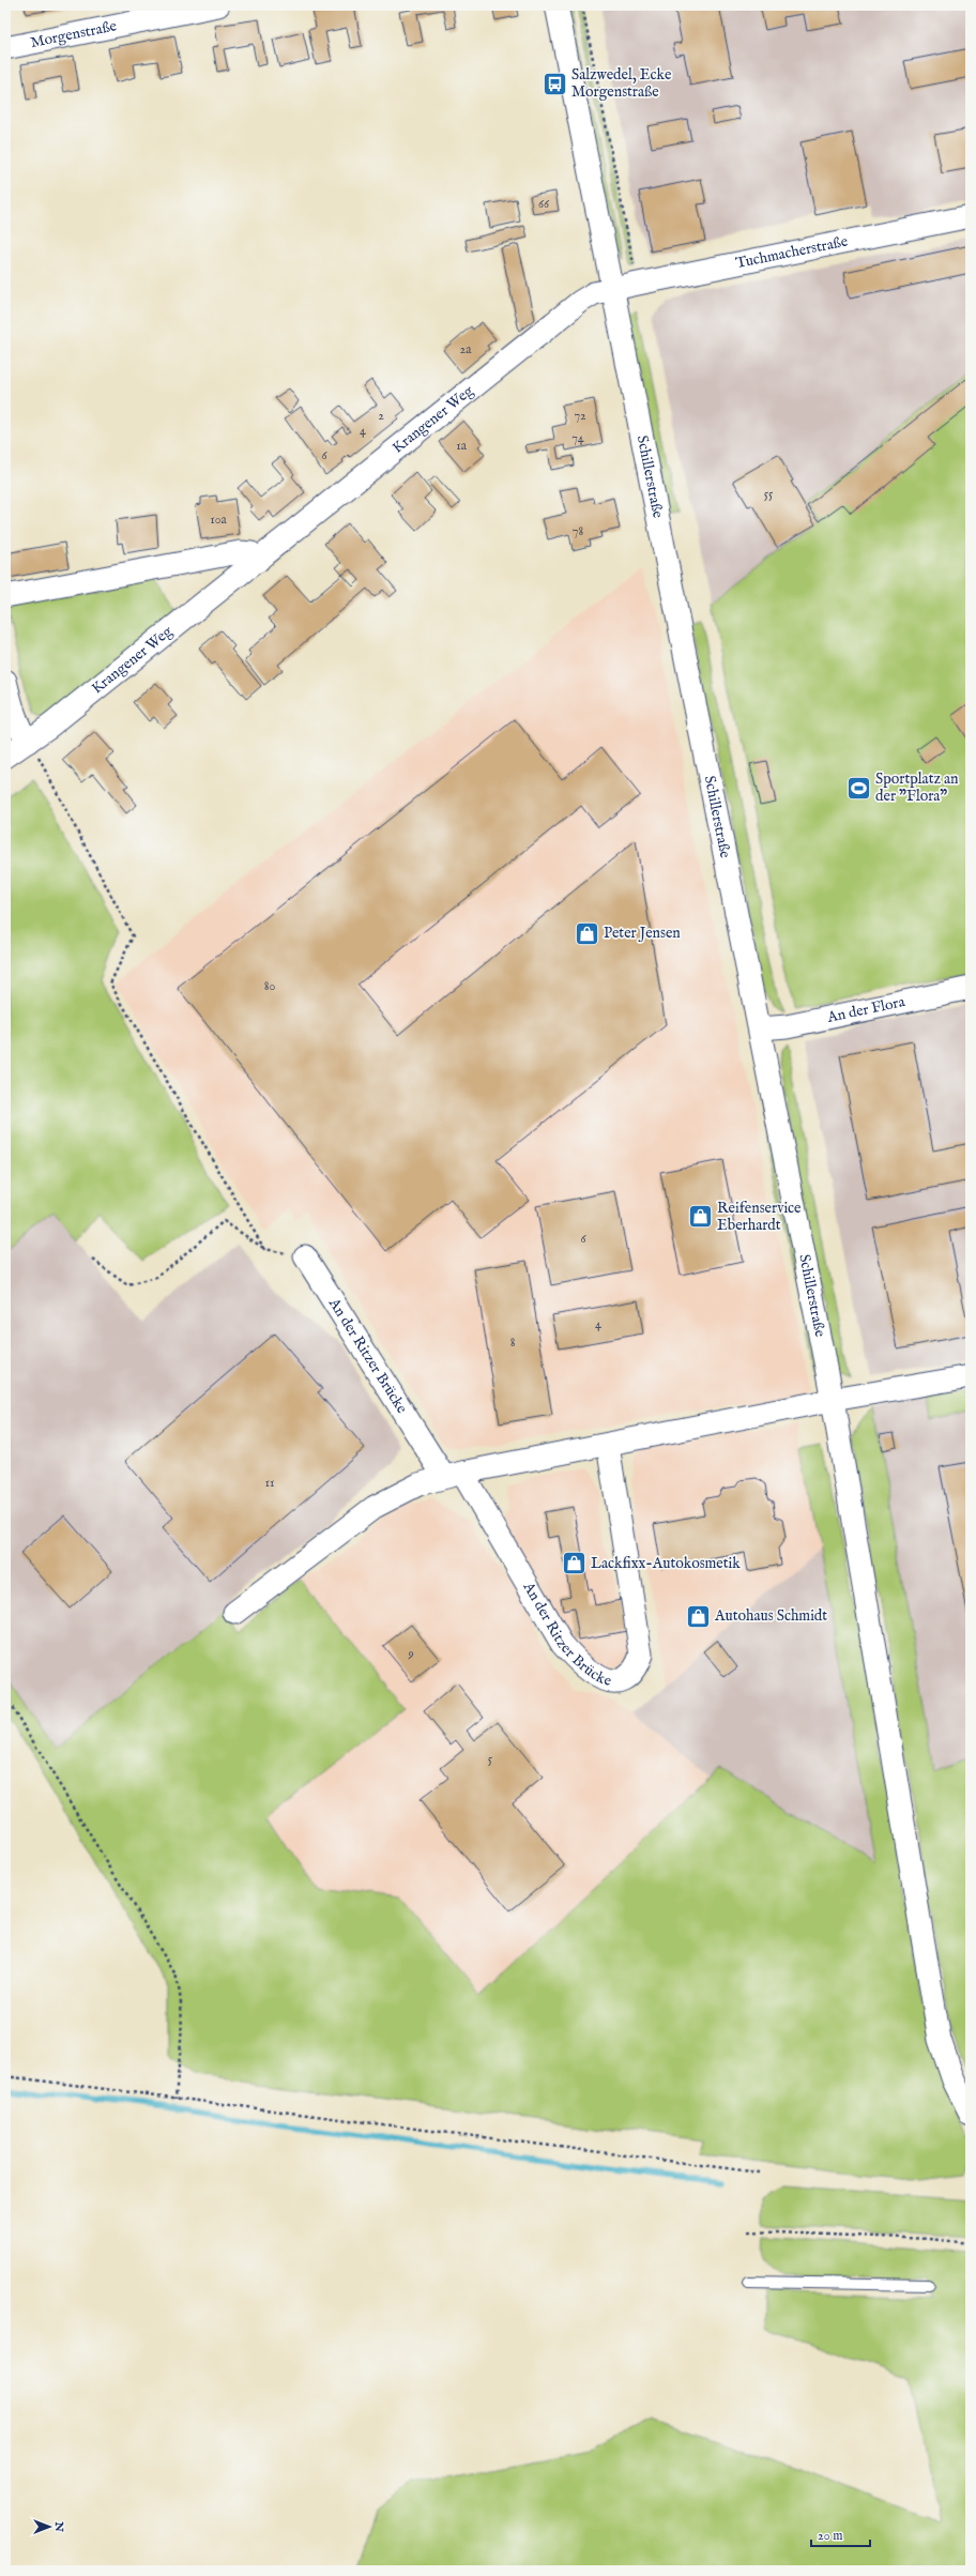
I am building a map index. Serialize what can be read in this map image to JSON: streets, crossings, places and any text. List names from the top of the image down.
{
  "streets": {
    "street": [
      "Morgenstraße",
      "Tuchmacherstraße",
      "Krangener Weg",
      "Schillerstraße",
      "An der Flora",
      "An der Ritzer Brücke"
    ]
  },
  "crossings": [
    ["Tuchmacherstraße", "Krangener Weg"],
    ["Tuchmacherstraße", "Schillerstraße"],
    ["Krangener Weg", "Schillerstraße"],
    ["Schillerstraße", "An der Flora"]
  ],
  "places": {
    "bus stop": ["Salzwedel, Ecke Morgenstraße"],
    "sports": ["Sportplatz an der \"Flora\""],
    "shop": [
      "Peter Jensen",
      "Reifenservice Eberhardt",
      "Lackfixx-Autokosmetik",
      "Autohaus Schmidt"
    ]
  },
  "house_numbers": [
    "66",
    "2a",
    "2",
    "72",
    "4",
    "74",
    "1a",
    "6",
    "55",
    "10a",
    "78",
    "80",
    "6",
    "4",
    "8",
    "11",
    "9",
    "5"
  ],
  "scale_bar": "20 m",
  "north": "right"
}
